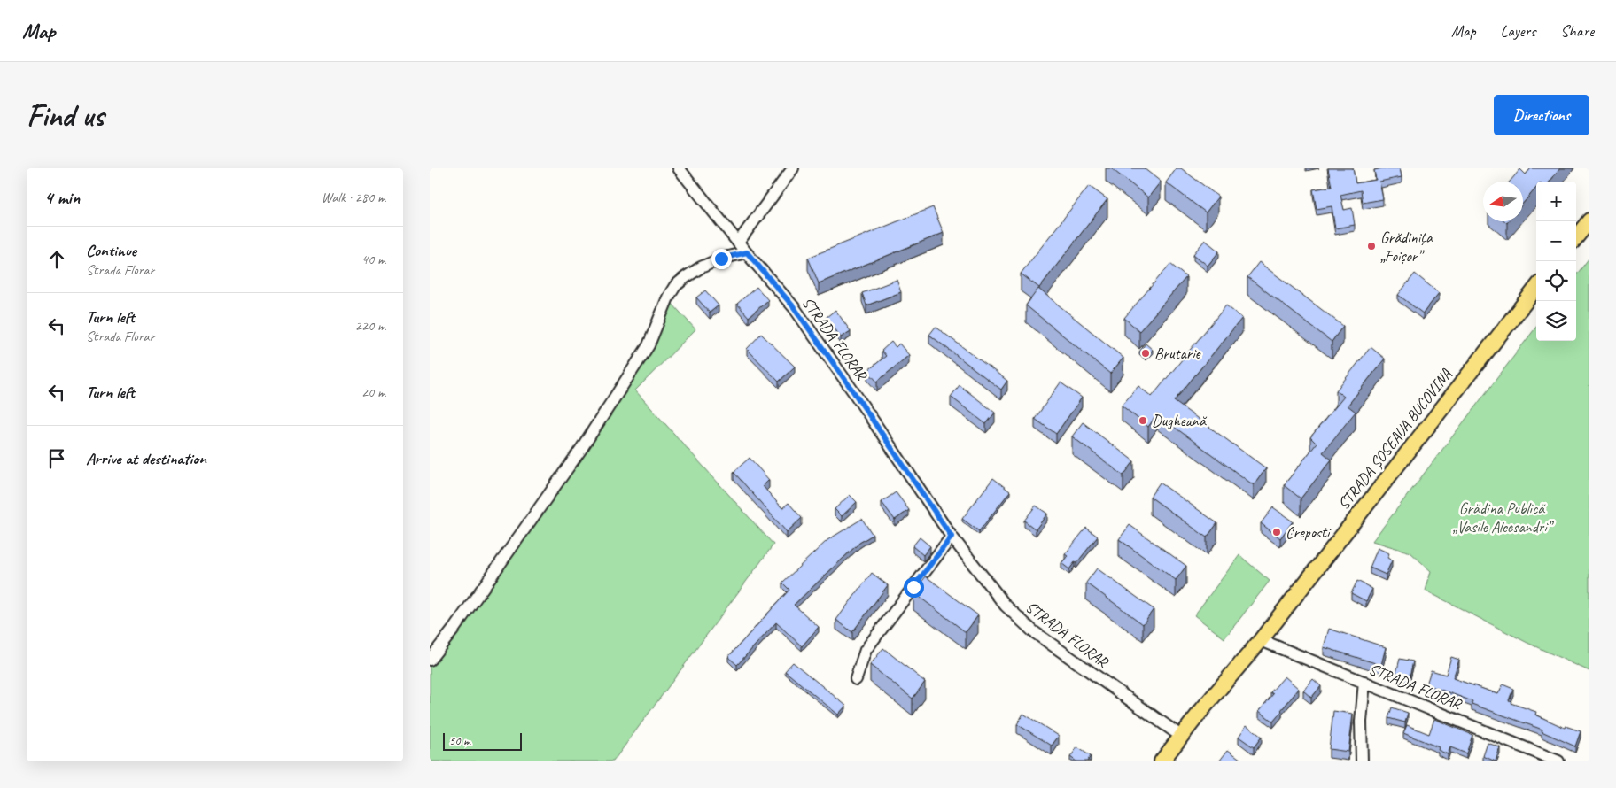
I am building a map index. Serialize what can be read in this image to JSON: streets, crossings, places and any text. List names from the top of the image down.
{
  "streets": {
    "main road": ["STRADA ȘOSEAUA BUCOVINA"],
    "street": ["STRADA FLORAR"]
  },
  "crossings": [
    ["STRADA FLORAR", "STRADA ȘOSEAUA BUCOVINA"]
  ],
  "parks": ["Grădina Publică „Vasile Alecsandri”"],
  "places": [
    "Grădinița „Foișor”",
    "Brutarie",
    "Dugheană",
    "Creposti"
  ],
  "scale_bar": "50 m",
  "north": "left",
  "page": {
    "header": "Map",
    "nav": ["Map", "Layers", "Share"],
    "buttons": "Directions",
    "title": "Find us",
    "heading": ["4 min", "Walk · 280 m"],
    "map_buttons": ["+", "−"],
    "list": [
      ["Continue", "Strada Florar", "40 m"],
      ["Turn left", "Strada Florar", "220 m"],
      ["Turn left", "20 m"],
      "Arrive at destination"
    ],
    "scale": "50 m"
  }
}
